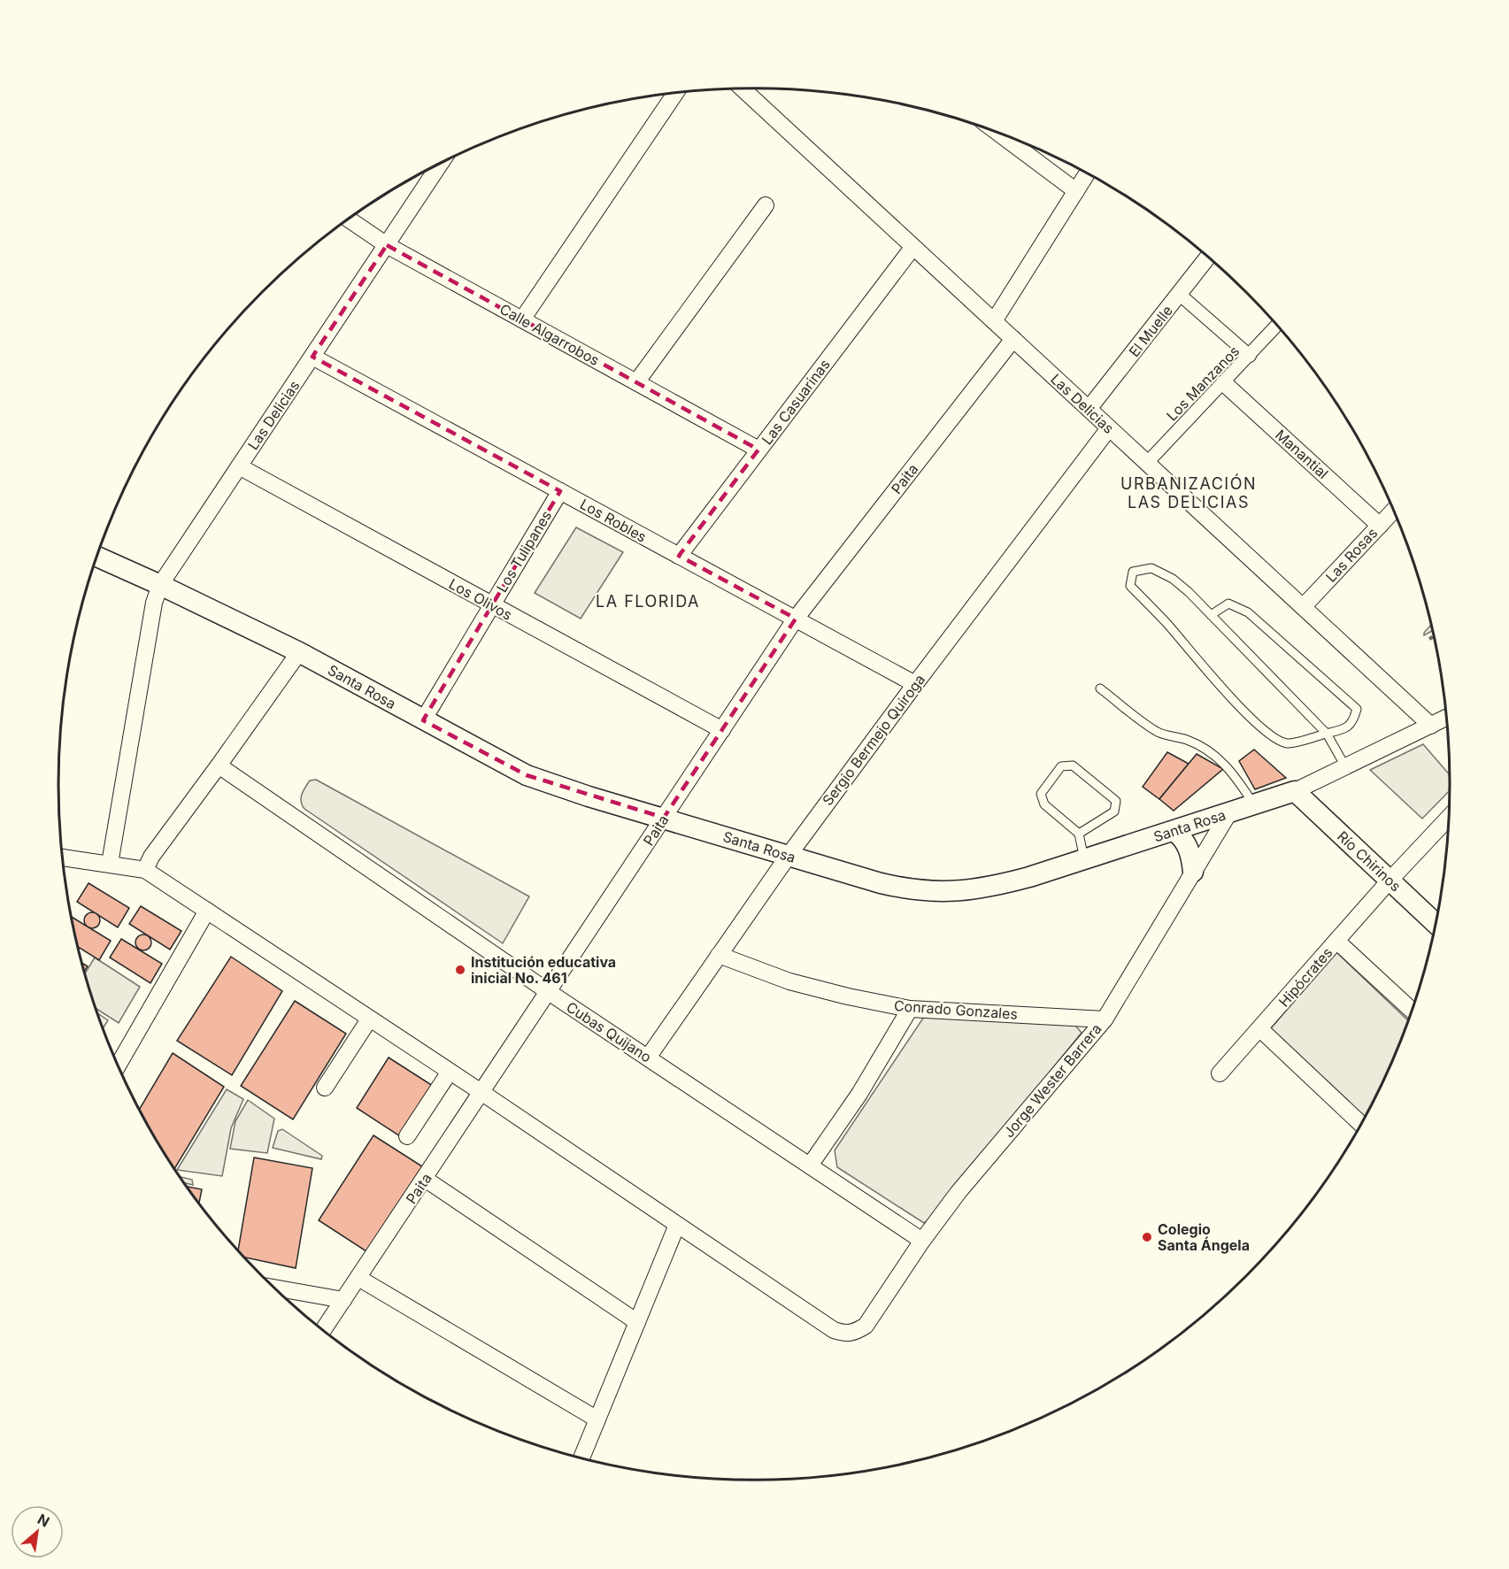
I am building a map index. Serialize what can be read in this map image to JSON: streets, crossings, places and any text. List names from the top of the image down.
{
  "streets": {
    "street": [
      "El Muelle",
      "Calle Algarrobos",
      "Los Manzanos",
      "Las Casuarinas",
      "Las Delicias",
      "Manantial",
      "Paita",
      "Los Robles",
      "Los Tulipanes",
      "Las Rosas",
      "Los Olivos",
      "Santa Rosa",
      "Sergio Bermejo Quiroga",
      "Río Chirinos",
      "Hipócrates",
      "Conrado Gonzales",
      "Cubas Quijano",
      "Jorge Wester Barrera"
    ]
  },
  "crossings": [
    ["El Muelle", "Las Delicias"],
    ["Calle Algarrobos", "Las Casuarinas"],
    ["Calle Algarrobos", "Las Delicias"],
    ["Los Manzanos", "Las Delicias"],
    ["Los Manzanos", "Manantial"],
    ["Las Casuarinas", "Las Delicias"],
    ["Las Casuarinas", "Los Robles"],
    ["Las Delicias", "Paita"],
    ["Las Delicias", "Los Robles"],
    ["Las Delicias", "Las Rosas"],
    ["Las Delicias", "Los Olivos"],
    ["Las Delicias", "Santa Rosa"],
    ["Las Delicias", "Sergio Bermejo Quiroga"],
    ["Manantial", "Las Rosas"],
    ["Paita", "Los Robles"],
    ["Paita", "Los Olivos"],
    ["Paita", "Santa Rosa"],
    ["Paita", "Cubas Quijano"],
    ["Los Robles", "Los Tulipanes"],
    ["Los Robles", "Sergio Bermejo Quiroga"],
    ["Los Tulipanes", "Los Olivos"],
    ["Los Tulipanes", "Santa Rosa"],
    ["Santa Rosa", "Sergio Bermejo Quiroga"],
    ["Santa Rosa", "Río Chirinos"],
    ["Santa Rosa", "Jorge Wester Barrera"],
    ["Sergio Bermejo Quiroga", "Conrado Gonzales"],
    ["Sergio Bermejo Quiroga", "Cubas Quijano"],
    ["Río Chirinos", "Hipócrates"],
    ["Conrado Gonzales", "Jorge Wester Barrera"],
    ["Cubas Quijano", "Jorge Wester Barrera"]
  ],
  "districts": ["URBANIZACIÓN LAS DELICIAS", "LA FLORIDA"],
  "places": ["Institución educativa inicial No. 461", "Colegio Santa Ángela"],
  "north": "top right"
}
